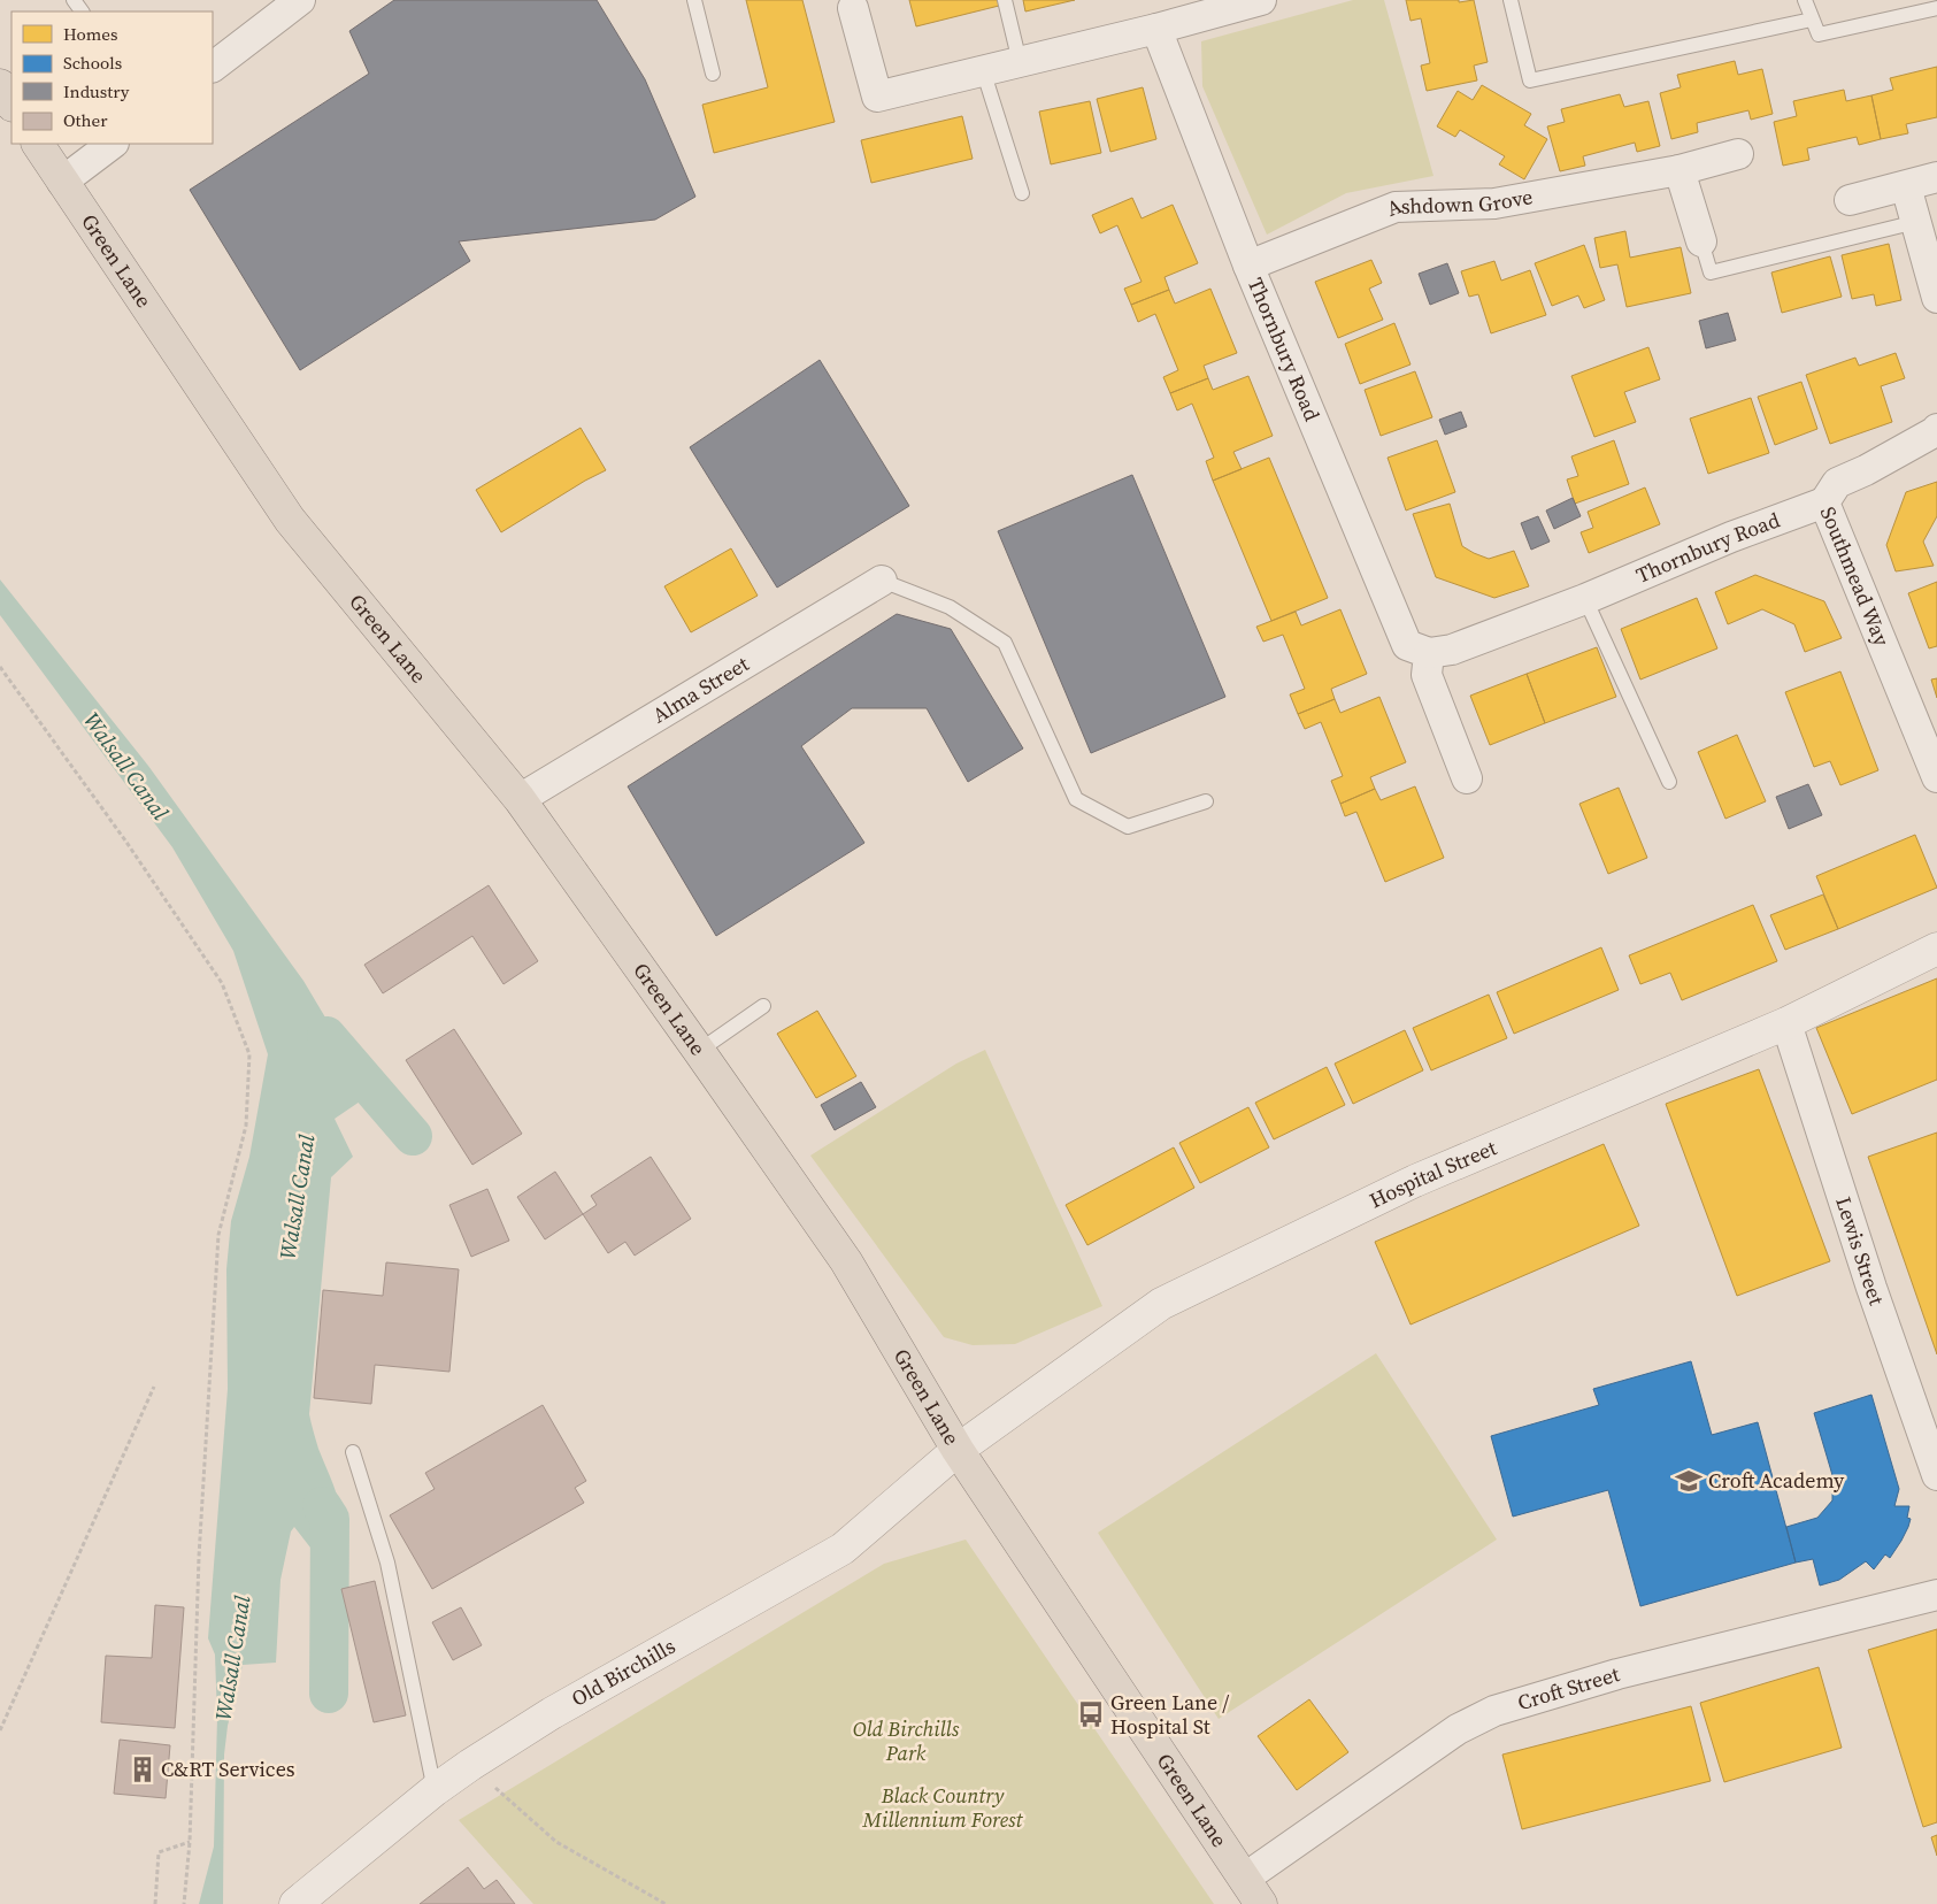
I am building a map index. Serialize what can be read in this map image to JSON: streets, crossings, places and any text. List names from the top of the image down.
{
  "streets": {
    "highway": ["Green Lane"],
    "street": [
      "Ashdown Grove",
      "Thornbury Road",
      "Southmead Way",
      "Alma Street",
      "Hospital Street",
      "Lewis Street",
      "Old Birchills",
      "Croft Street"
    ]
  },
  "crossings": [
    ["Ashdown Grove", "Thornbury Road"],
    ["Green Lane", "Alma Street"],
    ["Green Lane", "Hospital Street"],
    ["Green Lane", "Old Birchills"],
    ["Green Lane", "Croft Street"],
    ["Thornbury Road", "Southmead Way"],
    ["Hospital Street", "Lewis Street"],
    ["Hospital Street", "Old Birchills"]
  ],
  "water": ["Walsall Canal"],
  "parks": ["Old Birchills Park", "Black Country Millennium Forest"],
  "places": {
    "school or university": ["Croft Academy"],
    "bus stop": ["Green Lane / Hospital St"],
    "building": ["C&RT Services"]
  },
  "legend": [
    "Homes",
    "Schools",
    "Industry",
    "Other"
  ]
}
